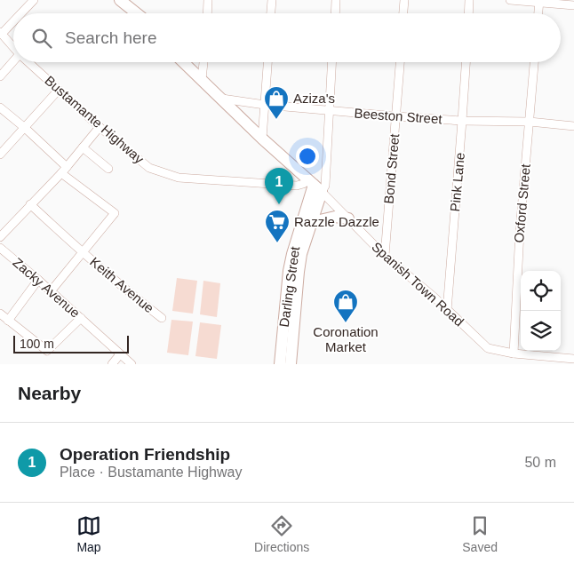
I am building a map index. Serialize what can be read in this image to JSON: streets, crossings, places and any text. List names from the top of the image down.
{
  "streets": {
    "street": [
      "Beeston Street",
      "Bustamante Highway",
      "Bond Street",
      "Pink Lane",
      "Oxford Street",
      "Spanish Town Road",
      "Keith Avenue",
      "Darling Street",
      "Zacky Avenue"
    ]
  },
  "crossings": [
    ["Beeston Street", "Bond Street"],
    ["Beeston Street", "Pink Lane"],
    ["Beeston Street", "Oxford Street"],
    ["Beeston Street", "Spanish Town Road"],
    ["Bustamante Highway", "Spanish Town Road"],
    ["Bustamante Highway", "Darling Street"],
    ["Bond Street", "Spanish Town Road"],
    ["Pink Lane", "Spanish Town Road"],
    ["Oxford Street", "Spanish Town Road"],
    ["Spanish Town Road", "Darling Street"]
  ],
  "places": {
    "shop": ["Aziza's", "Coronation Market"],
    "supermarket": ["Razzle Dazzle"]
  },
  "scale_bar": "100 m",
  "page": {
    "search": "Search here",
    "pins": "1",
    "scale": "100 m",
    "heading": "Nearby",
    "list": [
      {
        "mark": "1",
        "name": "Operation Friendship",
        "note": "Place · Bustamante Highway",
        "value": "50 m"
      }
    ],
    "nav": ["Map", "Directions", "Saved"]
  }
}
